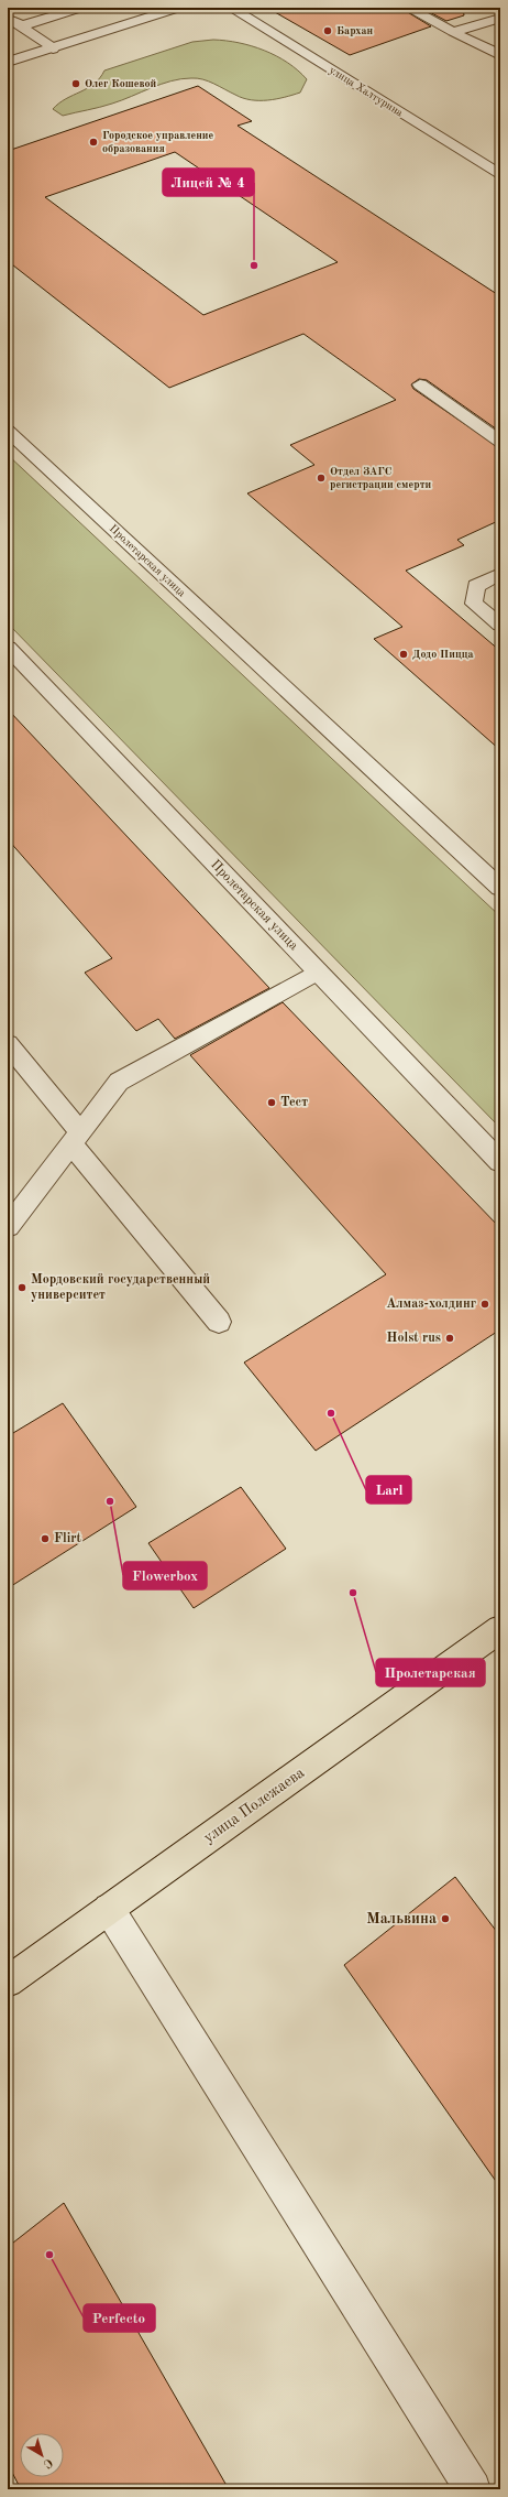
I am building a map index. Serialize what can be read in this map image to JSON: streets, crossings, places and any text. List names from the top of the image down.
{
  "streets": {
    "main road": ["улица Полежаева"],
    "street": ["улица Халтурина", "Пролетарская улица"]
  },
  "places": [
    "Бархан",
    "Олег Кошевой",
    "Городское управление образования",
    "Лицей № 4",
    "Отдел ЗАГС регистрации смерти",
    "Додо Пицца",
    "Тест",
    "Мордовский государственный университет",
    "Алмаз-холдинг",
    "Holst rus",
    "Larl",
    "Flowerbox",
    "Flirt",
    "Пролетарская",
    "Мальвина",
    "Perfecto"
  ],
  "north": "bottom right"
}
